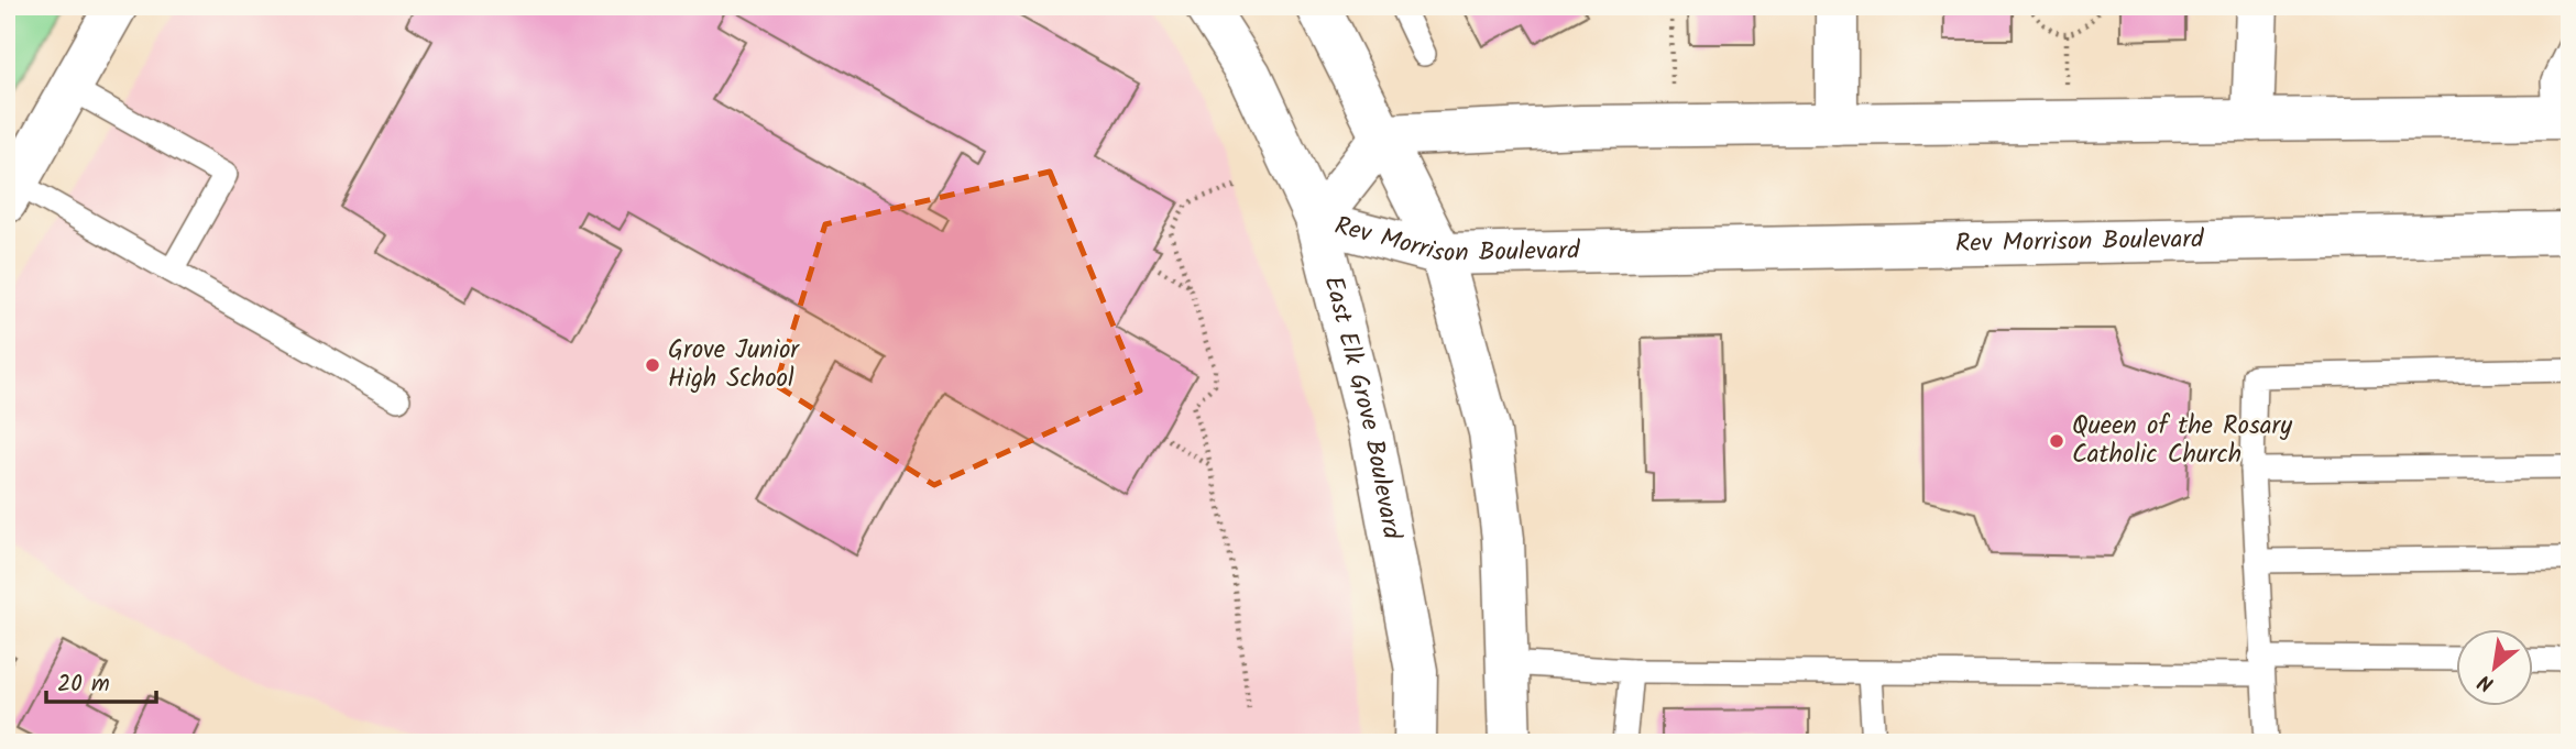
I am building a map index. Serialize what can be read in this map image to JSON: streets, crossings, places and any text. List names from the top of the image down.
{
  "streets": {
    "street": ["Rev Morrison Boulevard", "East Elk Grove Boulevard"]
  },
  "crossings": [
    ["Rev Morrison Boulevard", "East Elk Grove Boulevard"]
  ],
  "places": ["Grove Junior High School", "Queen of the Rosary Catholic Church"],
  "scale_bar": "20 m",
  "north": "bottom left"
}
